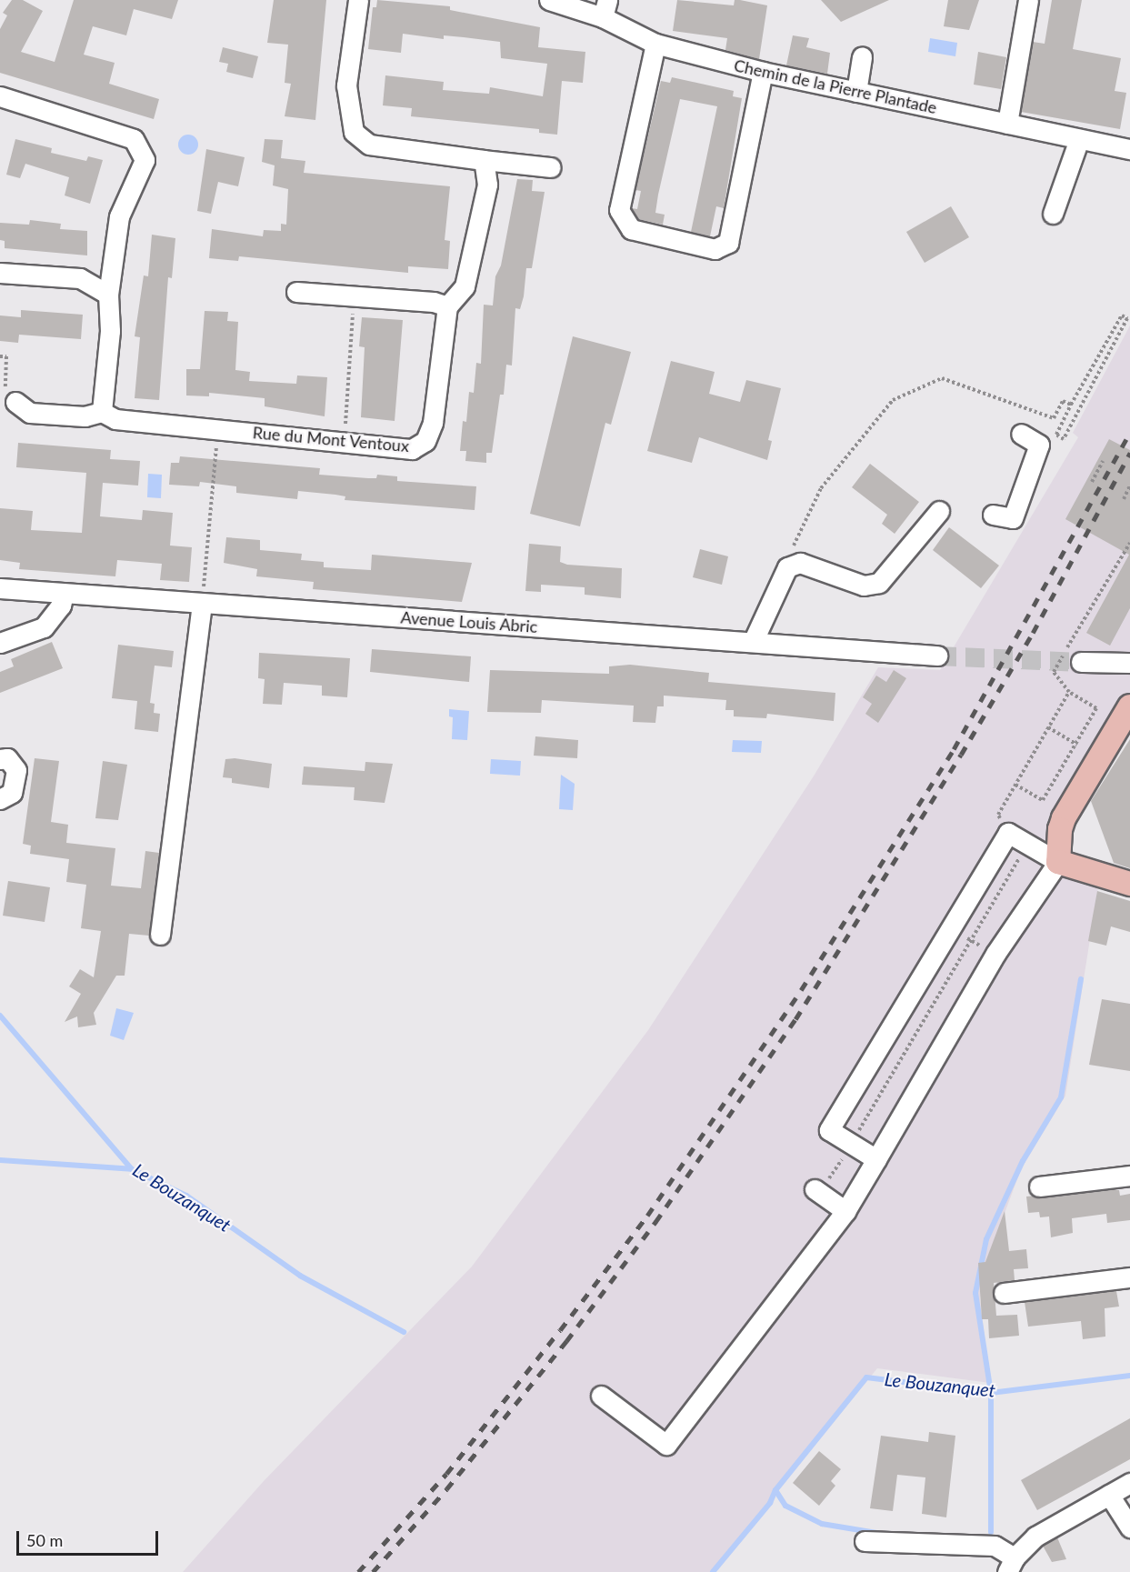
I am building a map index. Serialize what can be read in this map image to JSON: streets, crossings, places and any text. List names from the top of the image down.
{
  "streets": {
    "street": ["Chemin de la Pierre Plantade", "Rue du Mont Ventoux", "Avenue Louis Abric"]
  },
  "water": ["Le Bouzanquet"],
  "scale_bar": "50 m"
}
